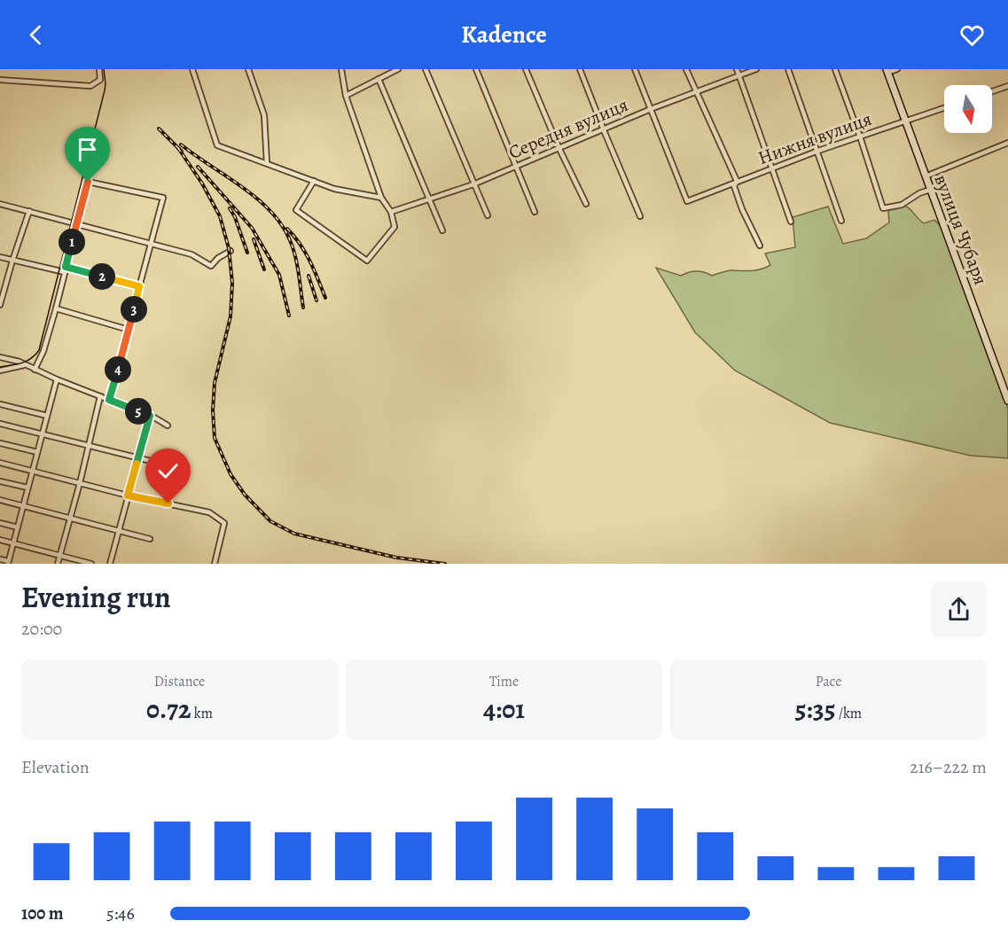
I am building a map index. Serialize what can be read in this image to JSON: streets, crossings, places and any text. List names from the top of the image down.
{
  "streets": {
    "street": ["Середня вулиця", "Нижня вулиця", "вулиця Чубаря"]
  },
  "crossings": [
    ["Середня вулиця", "Нижня вулиця"],
    ["Нижня вулиця", "вулиця Чубаря"]
  ],
  "north": "bottom",
  "page": {
    "header": "Kadence",
    "pins": [
      "1",
      "2",
      "3",
      "4",
      "5"
    ],
    "heading": ["Evening run", "20:00"],
    "stats": [
      ["Distance", "0.72 km"],
      ["Time", "4:01"],
      ["Pace", "5:35 /km"]
    ],
    "chart": ["Elevation", "216–222 m"],
    "list": [
      {
        "name": "100 m",
        "note": "5:46"
      }
    ]
  }
}
